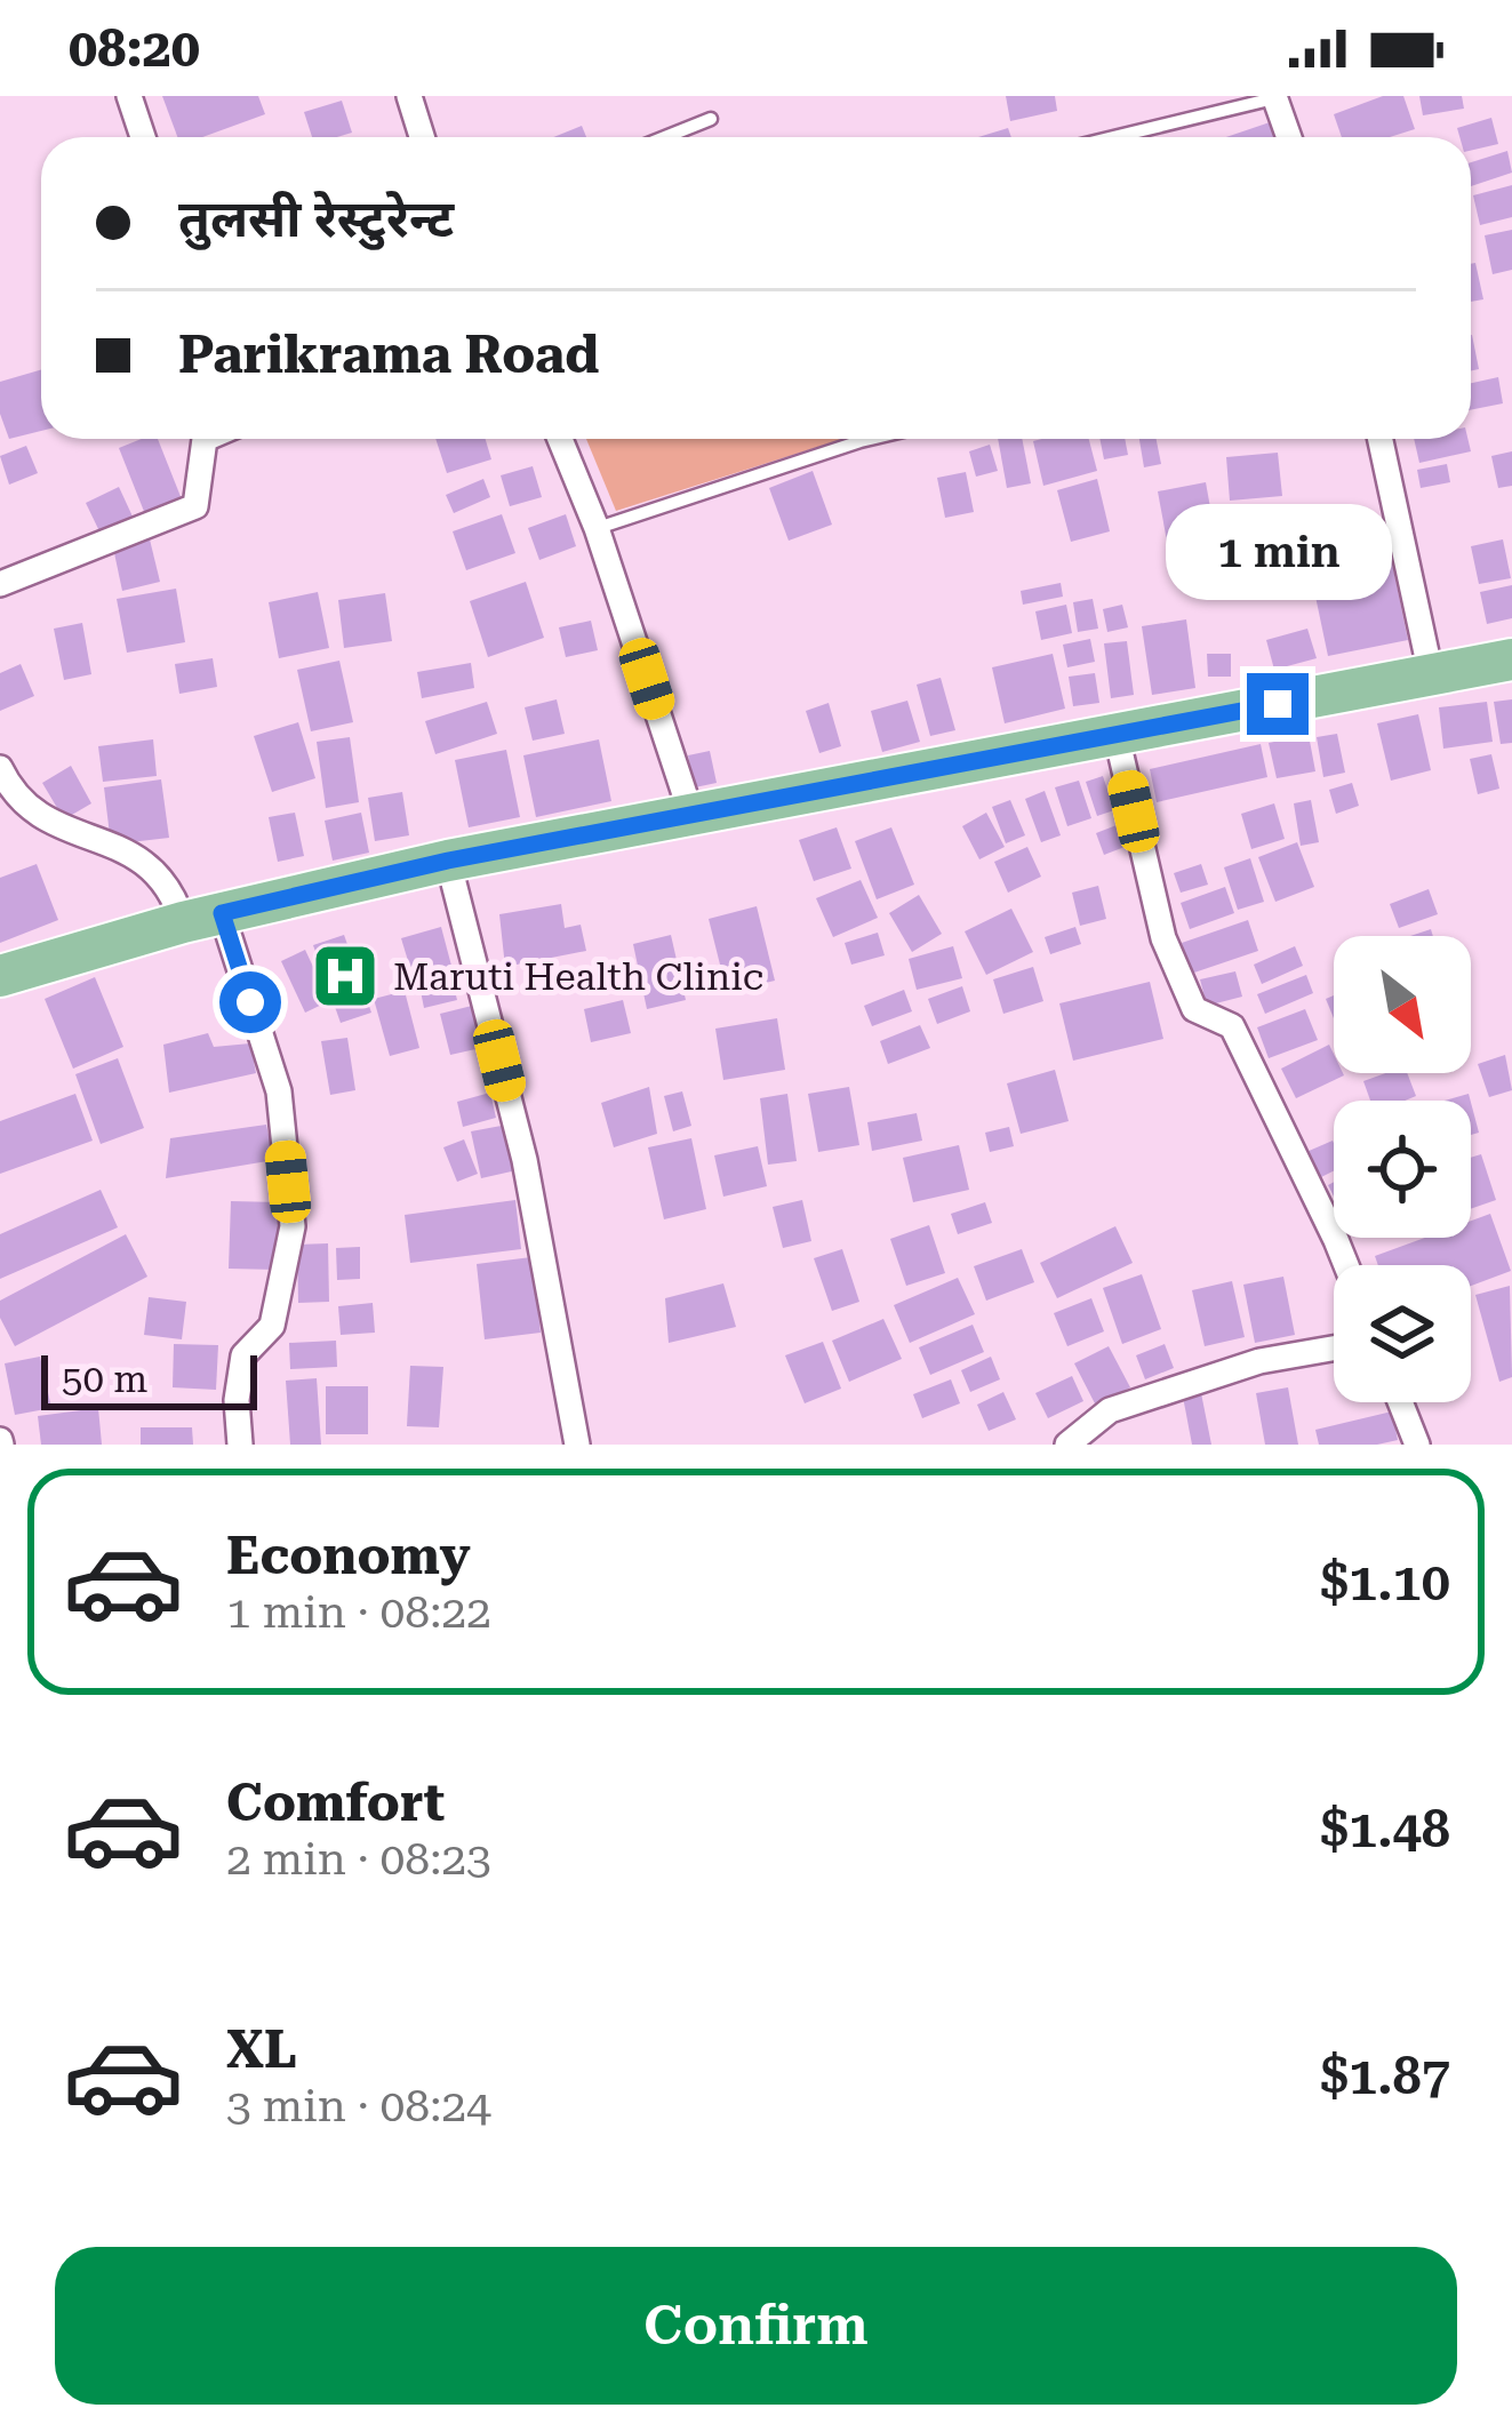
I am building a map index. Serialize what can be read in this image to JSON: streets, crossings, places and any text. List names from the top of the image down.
{
  "places": {
    "hospital": ["Maruti Health Clinic"]
  },
  "scale_bar": "50 m",
  "north": "bottom right",
  "page": {
    "status": "08:20",
    "banner": ["तुलसी रेस्टुरेन्ट", "Parikrama Road"],
    "bubble": "1 min",
    "scale": "50 m",
    "list": [
      {
        "name": "Economy",
        "note": "1 min · 08:22",
        "value": "$1.10"
      },
      {
        "name": "Comfort",
        "note": "2 min · 08:23",
        "value": "$1.48"
      },
      {
        "name": "XL",
        "note": "3 min · 08:24",
        "value": "$1.87"
      }
    ],
    "buttons": "Confirm"
  }
}
